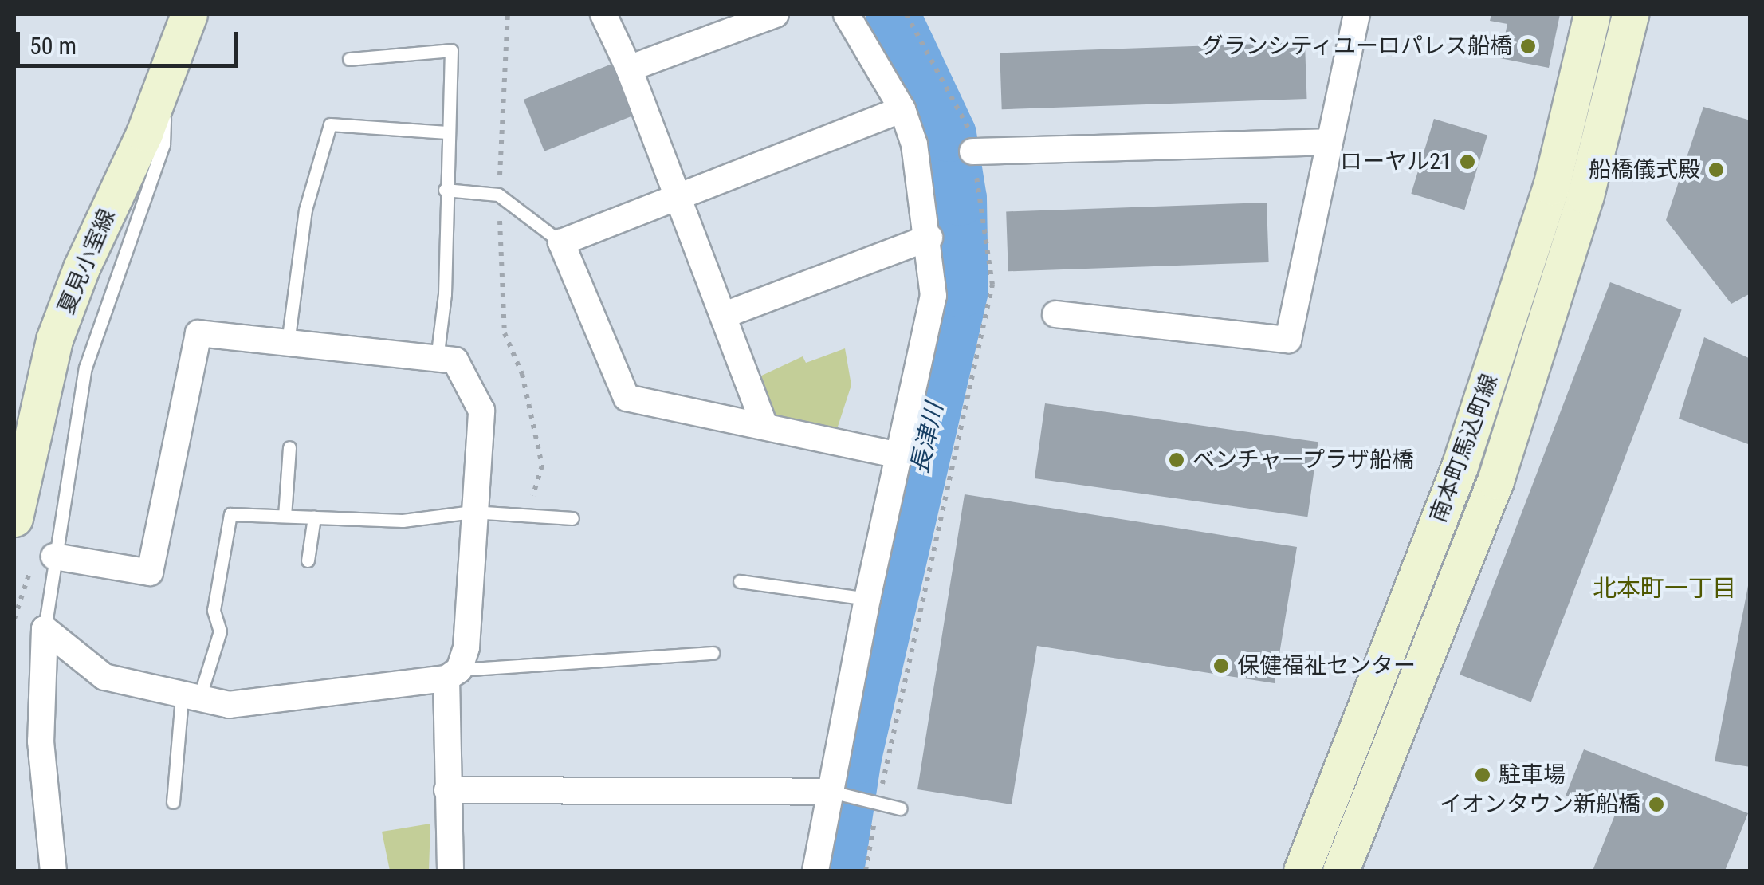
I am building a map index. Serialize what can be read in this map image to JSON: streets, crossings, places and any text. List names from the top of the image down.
{
  "streets": {
    "street": ["夏見小室線", "南本町馬込町線"]
  },
  "districts": ["北本町一丁目"],
  "water": ["長津川"],
  "places": [
    "グランシティユーロパレス船橋",
    "ローヤル21",
    "船橋儀式殿",
    "ベンチャープラザ船橋",
    "保健福祉センター",
    "駐車場",
    "イオンタウン新船橋"
  ],
  "scale_bar": "50 m"
}
